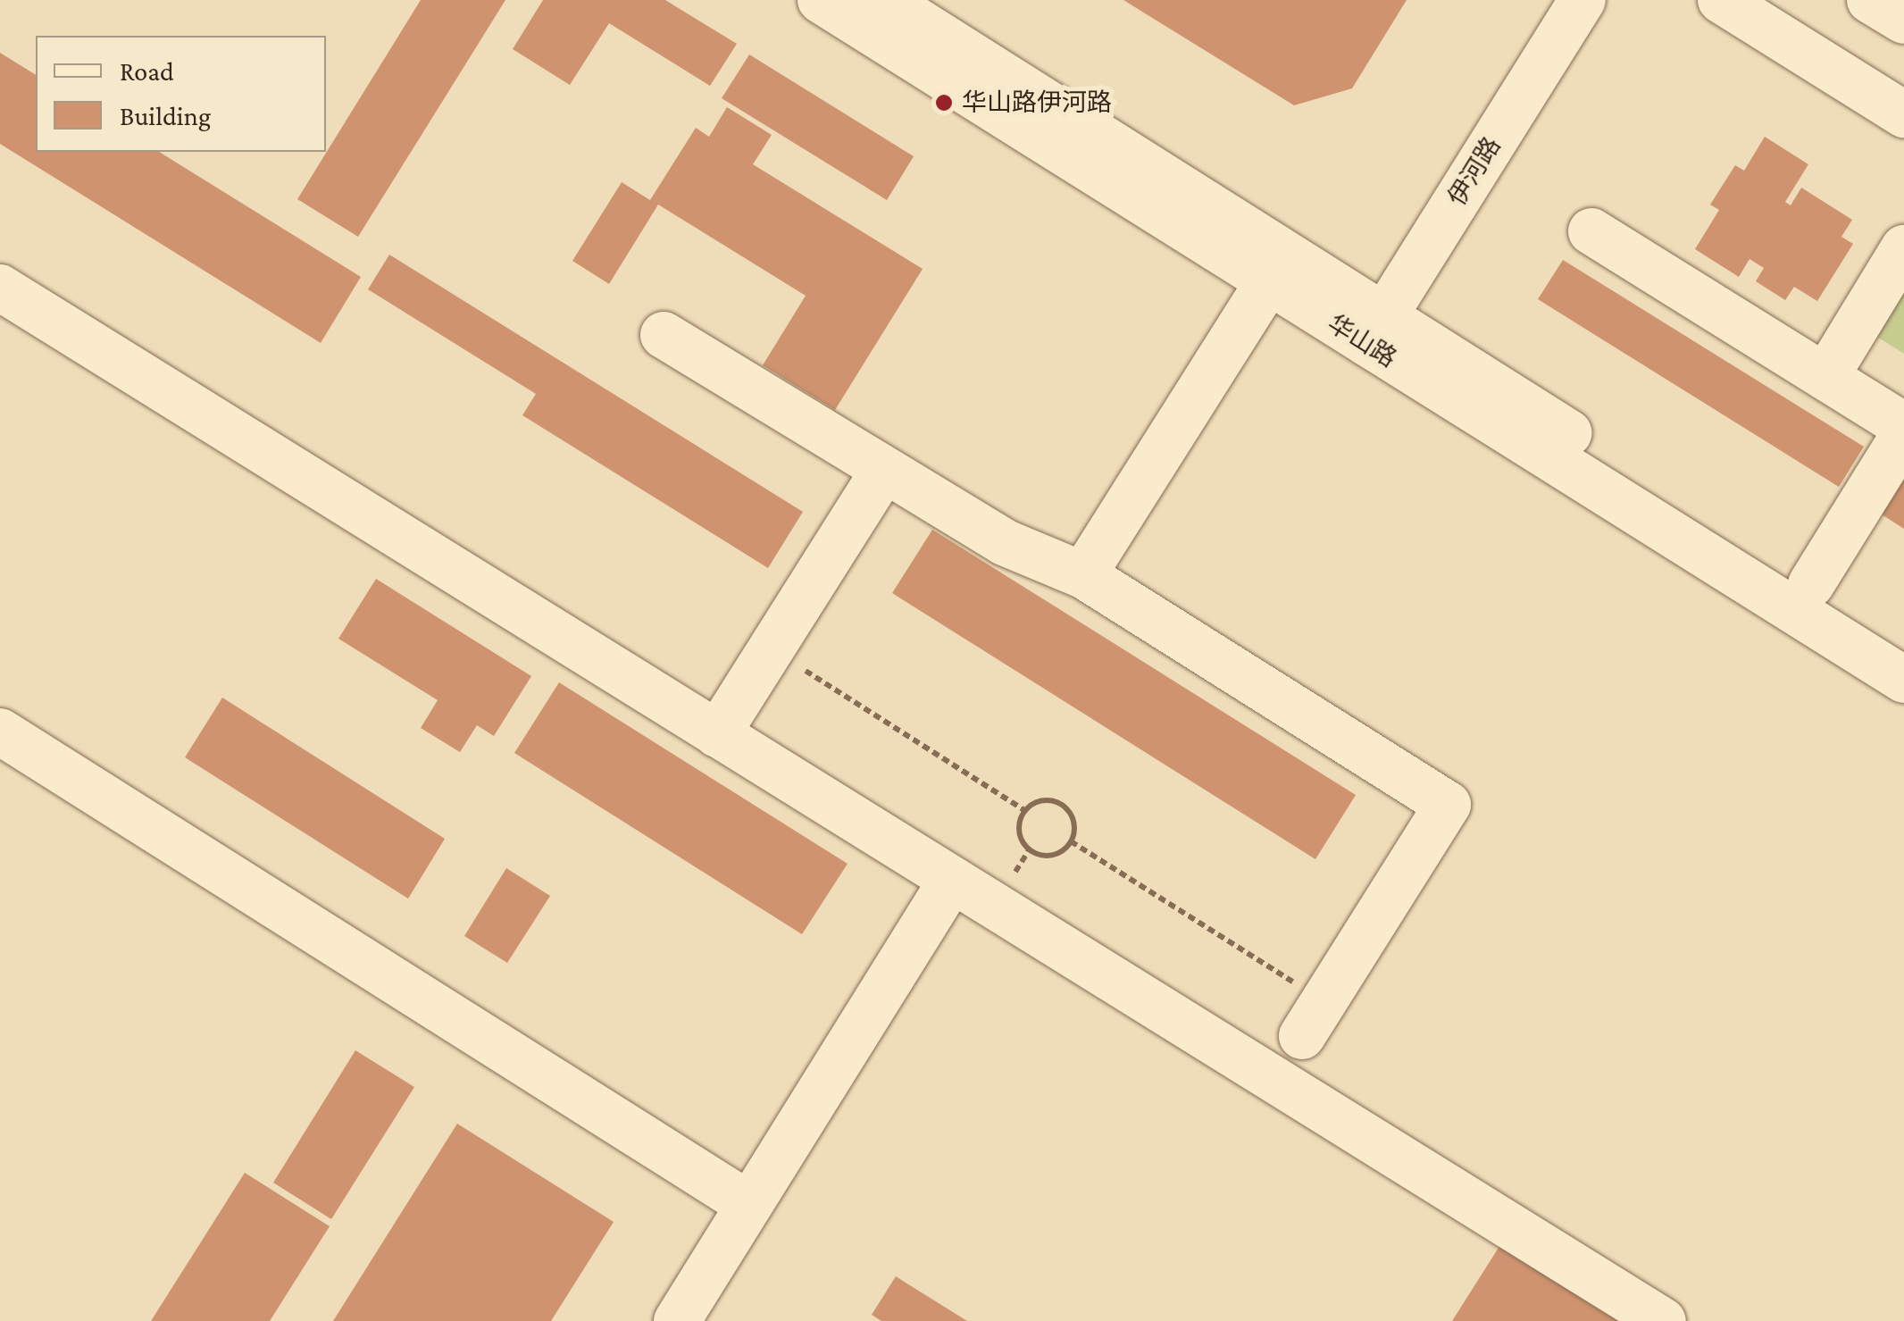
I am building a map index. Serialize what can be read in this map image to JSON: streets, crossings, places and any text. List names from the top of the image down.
{
  "streets": {
    "street": ["伊河路", "华山路"]
  },
  "crossings": [
    ["伊河路", "华山路"]
  ],
  "places": ["华山路伊河路"],
  "legend": ["Road", "Building"]
}
